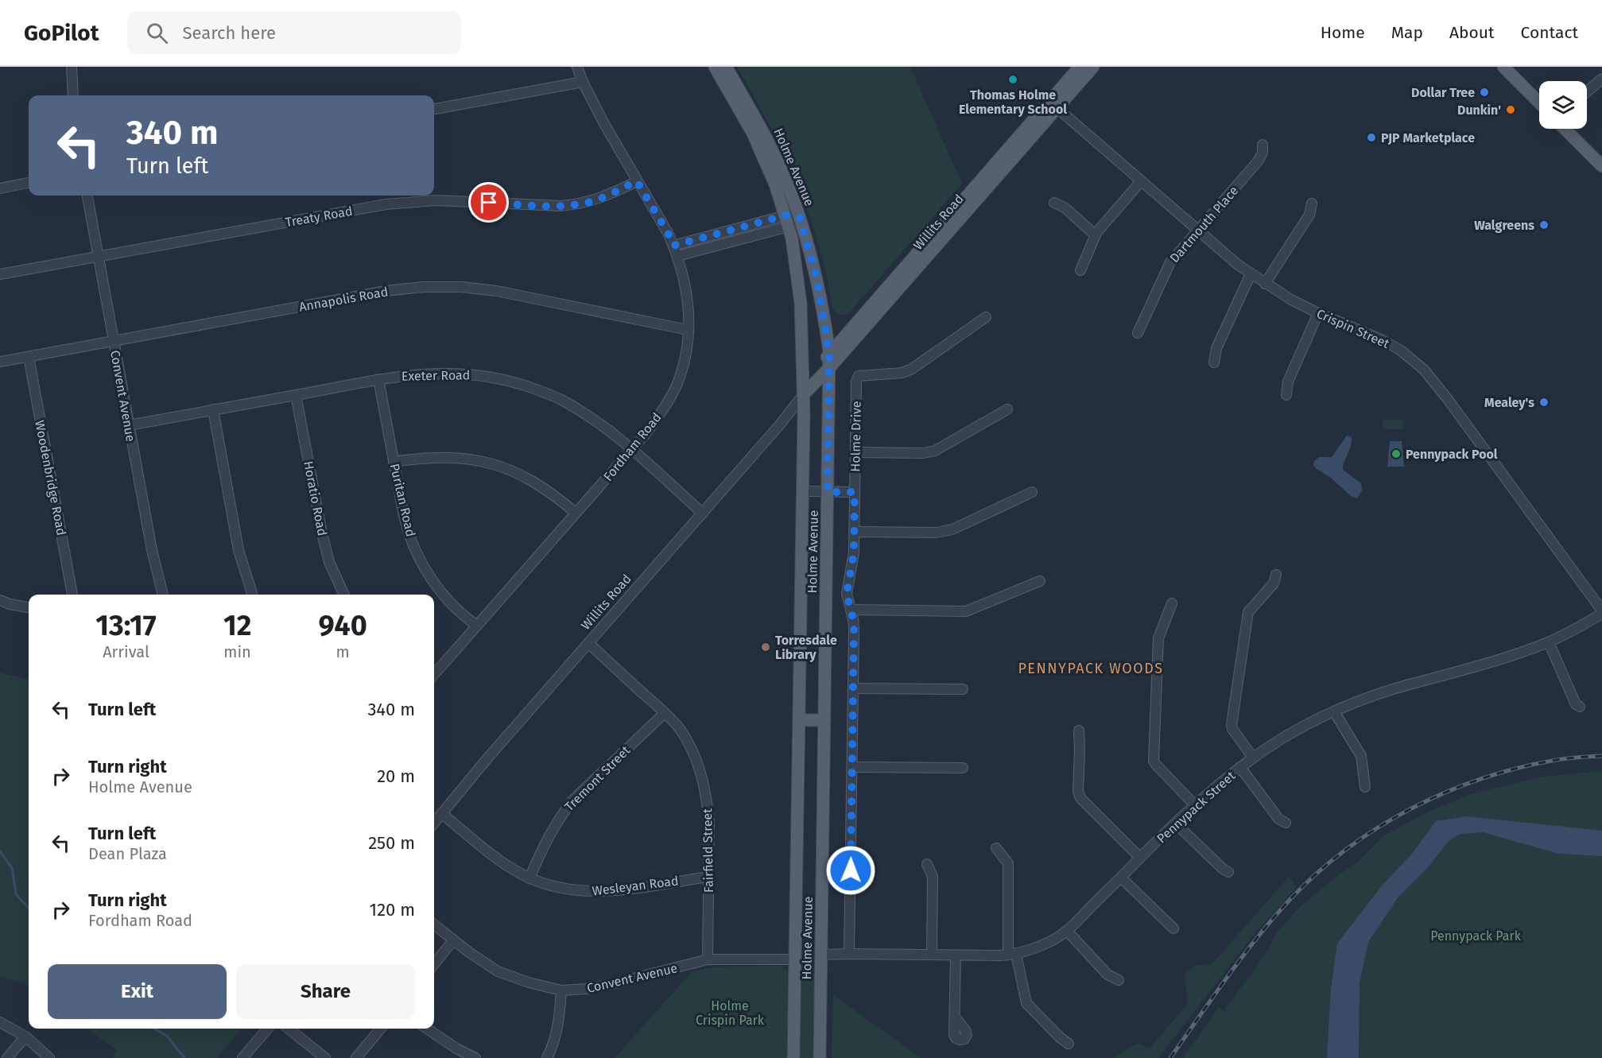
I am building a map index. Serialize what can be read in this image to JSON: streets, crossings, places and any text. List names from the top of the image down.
{
  "streets": {
    "main road": ["Holme Avenue", "Willits Road"],
    "street": [
      "Treaty Road",
      "Dartmouth Place",
      "Annapolis Road",
      "Crispin Street",
      "Exeter Road",
      "Convent Avenue",
      "Holme Drive",
      "Fordham Road",
      "Woodenbridge Road",
      "Horatio Road",
      "Puritan Road",
      "Tremont Street",
      "Pennypack Street",
      "Fairfield Street",
      "Wesleyan Road"
    ]
  },
  "crossings": [
    ["Holme Avenue", "Willits Road"],
    ["Holme Avenue", "Convent Avenue"],
    ["Holme Avenue", "Pennypack Street"],
    ["Treaty Road", "Convent Avenue"],
    ["Treaty Road", "Fordham Road"],
    ["Willits Road", "Crispin Street"],
    ["Willits Road", "Exeter Road"],
    ["Willits Road", "Fairfield Street"],
    ["Willits Road", "Wesleyan Road"],
    ["Dartmouth Place", "Crispin Street"],
    ["Annapolis Road", "Convent Avenue"],
    ["Annapolis Road", "Fordham Road"],
    ["Annapolis Road", "Woodenbridge Road"],
    ["Crispin Street", "Pennypack Street"],
    ["Exeter Road", "Convent Avenue"],
    ["Exeter Road", "Fordham Road"],
    ["Exeter Road", "Horatio Road"],
    ["Exeter Road", "Puritan Road"],
    ["Convent Avenue", "Pennypack Street"],
    ["Convent Avenue", "Fairfield Street"],
    ["Holme Drive", "Pennypack Street"],
    ["Fordham Road", "Puritan Road"],
    ["Tremont Street", "Fairfield Street"],
    ["Tremont Street", "Wesleyan Road"],
    ["Fairfield Street", "Wesleyan Road"]
  ],
  "districts": ["PENNYPACK WOODS"],
  "parks": ["Pennypack Park", "Holme Crispin Park"],
  "places": [
    "Thomas Holme Elementary School",
    "Dollar Tree",
    "Dunkin'",
    "PJP Marketplace",
    "Walgreens",
    "Mealey's",
    "Pennypack Pool",
    "Torresdale Library"
  ],
  "page": {
    "header": "GoPilot",
    "search": "Search here",
    "nav": [
      "Home",
      "Map",
      "About",
      "Contact"
    ],
    "turn": ["340 m", "Turn left"],
    "eta": [
      "13:17",
      "Arrival",
      "12",
      "min",
      "940",
      "m"
    ],
    "list": [
      {
        "name": "Turn left",
        "value": "340 m"
      },
      {
        "name": "Turn right",
        "note": "Holme Avenue",
        "value": "20 m"
      },
      {
        "name": "Turn left",
        "note": "Dean Plaza",
        "value": "250 m"
      },
      {
        "name": "Turn right",
        "note": "Fordham Road",
        "value": "120 m"
      }
    ],
    "buttons": ["Exit", "Share"]
  }
}
